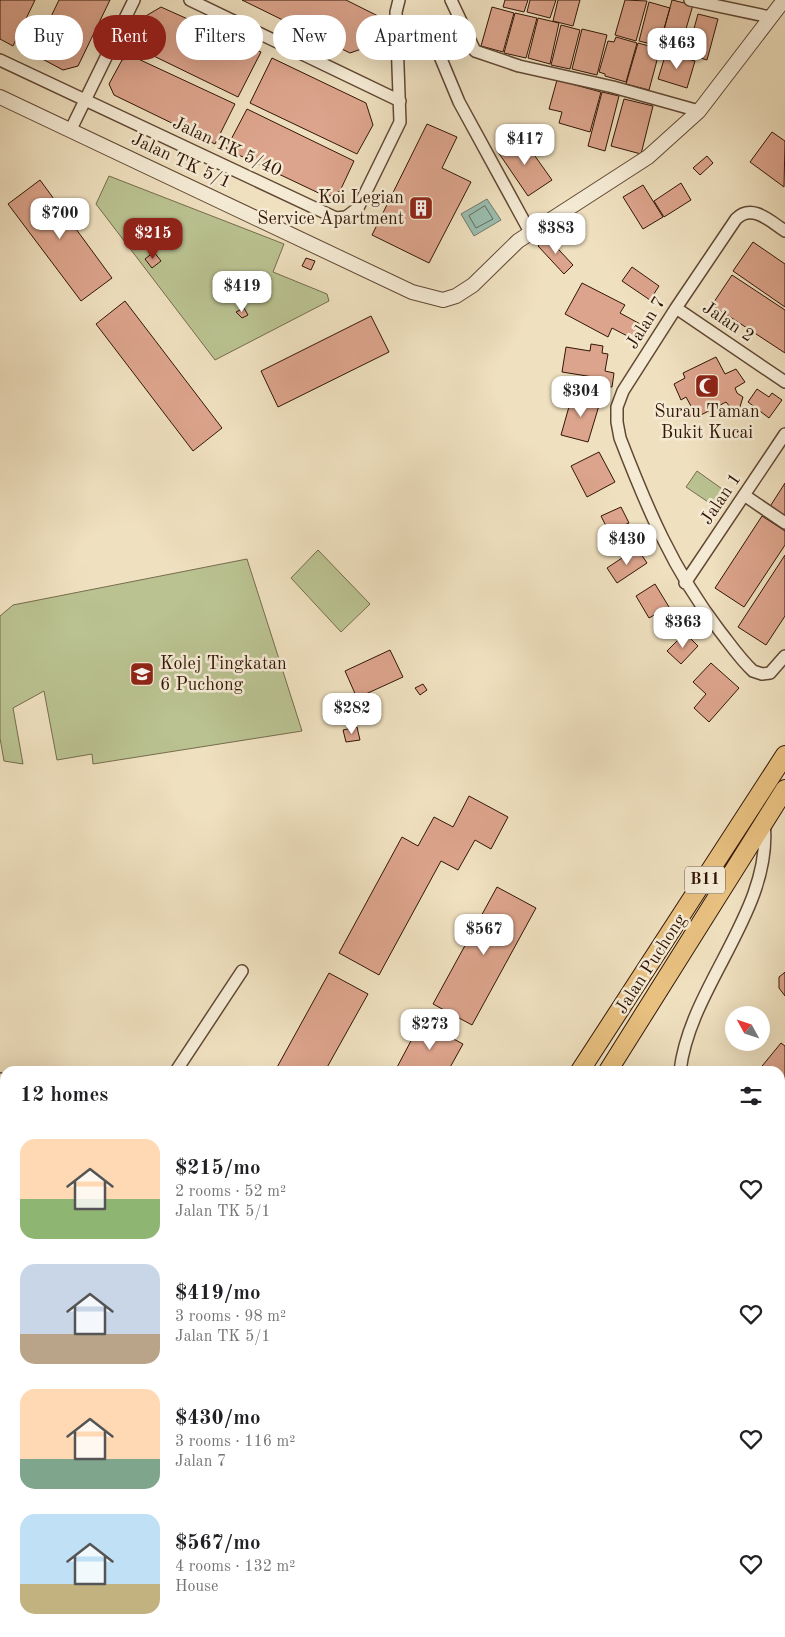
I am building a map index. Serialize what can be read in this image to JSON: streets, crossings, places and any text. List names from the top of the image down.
{
  "streets": {
    "main road": ["B11", "Jalan Puchong"],
    "street": [
      "Jalan TK 5/40",
      "Jalan TK 5/1",
      "Jalan 2",
      "Jalan 7",
      "Jalan 1"
    ]
  },
  "crossings": [
    ["Jalan 2", "Jalan 7"],
    ["Jalan 7", "Jalan 1"]
  ],
  "places": {
    "building": ["Koi Legian Service Apartment"],
    "mosque": ["Surau Taman Bukit Kucai"],
    "school or university": ["Kolej Tingkatan 6 Puchong"]
  },
  "north": "top left",
  "page": {
    "chip": [
      "Buy",
      "Rent",
      "Filters",
      "New",
      "Apartment"
    ],
    "price": [
      "$463",
      "$417",
      "$700",
      "$383",
      "$215",
      "$419",
      "$304",
      "$430",
      "$363",
      "$282",
      "$567",
      "$273"
    ],
    "heading": "12 homes",
    "list": [
      {
        "name": "$215/mo",
        "note": "2 rooms · 52 m² · Jalan TK 5/1"
      },
      {
        "name": "$419/mo",
        "note": "3 rooms · 98 m² · Jalan TK 5/1"
      },
      {
        "name": "$430/mo",
        "note": "3 rooms · 116 m² · Jalan 7"
      },
      {
        "name": "$567/mo",
        "note": "4 rooms · 132 m² · House"
      }
    ]
  }
}
